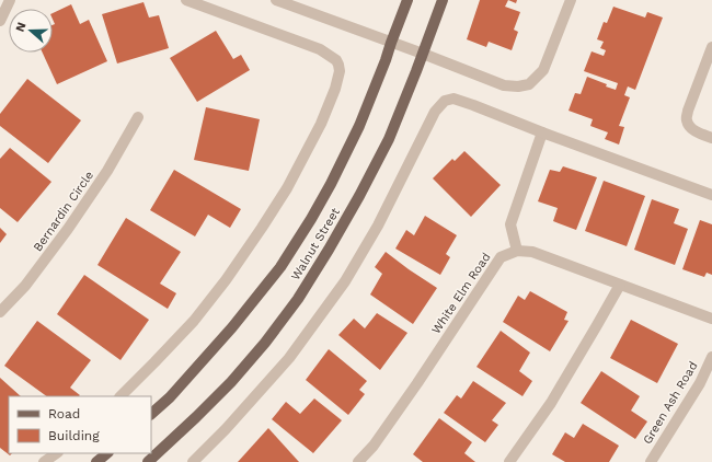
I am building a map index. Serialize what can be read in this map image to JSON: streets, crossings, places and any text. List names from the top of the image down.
{
  "streets": {
    "main road": ["Walnut Street"],
    "street": ["Bernardin Circle", "White Elm Road", "Green Ash Road"]
  },
  "legend": ["Road", "Building"],
  "north": "left"
}
